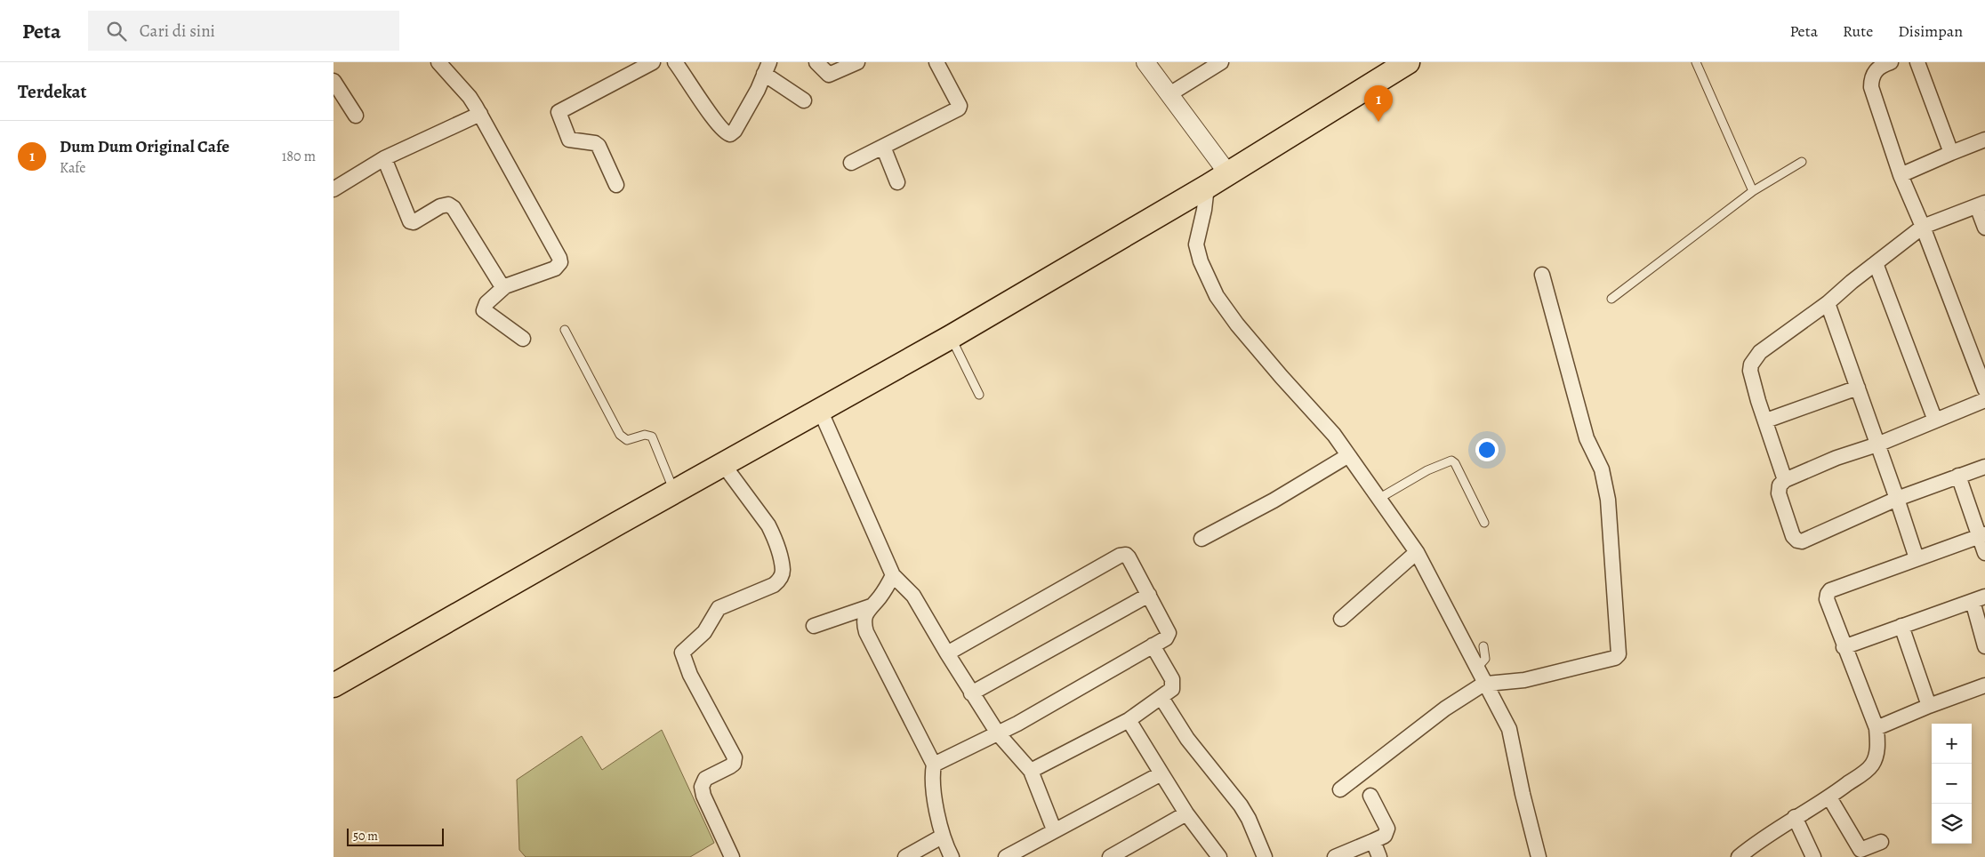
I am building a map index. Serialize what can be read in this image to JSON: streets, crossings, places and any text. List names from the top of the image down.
{
  "scale_bar": "50 m",
  "page": {
    "header": "Peta",
    "search": "Cari di sini",
    "nav": ["Peta", "Rute", "Disimpan"],
    "heading": "Terdekat",
    "pins": "1",
    "list": [
      {
        "mark": "1",
        "name": "Dum Dum Original Cafe",
        "note": "Kafe",
        "value": "180 m"
      }
    ],
    "map_buttons": ["+", "−"],
    "scale": "50 m"
  }
}
